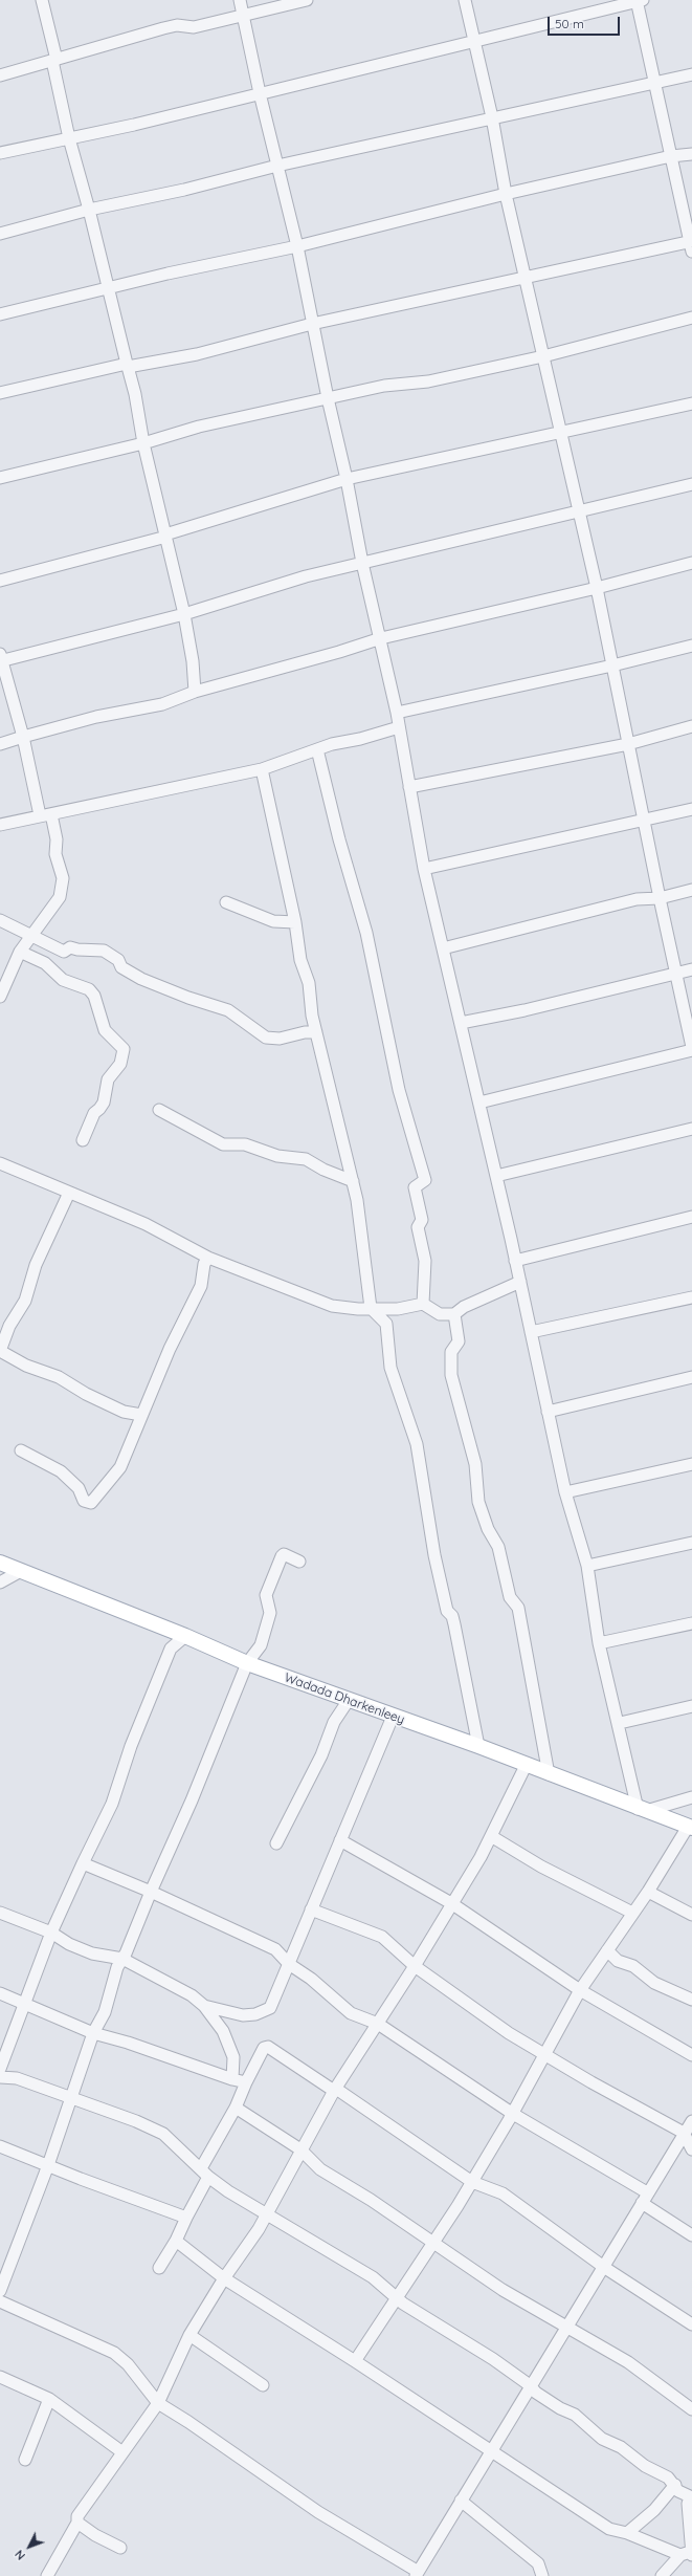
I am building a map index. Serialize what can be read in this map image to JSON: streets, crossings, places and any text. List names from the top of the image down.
{
  "streets": {
    "main road": ["Wadada Dharkenleey"]
  },
  "scale_bar": "50 m",
  "north": "bottom left"
}
